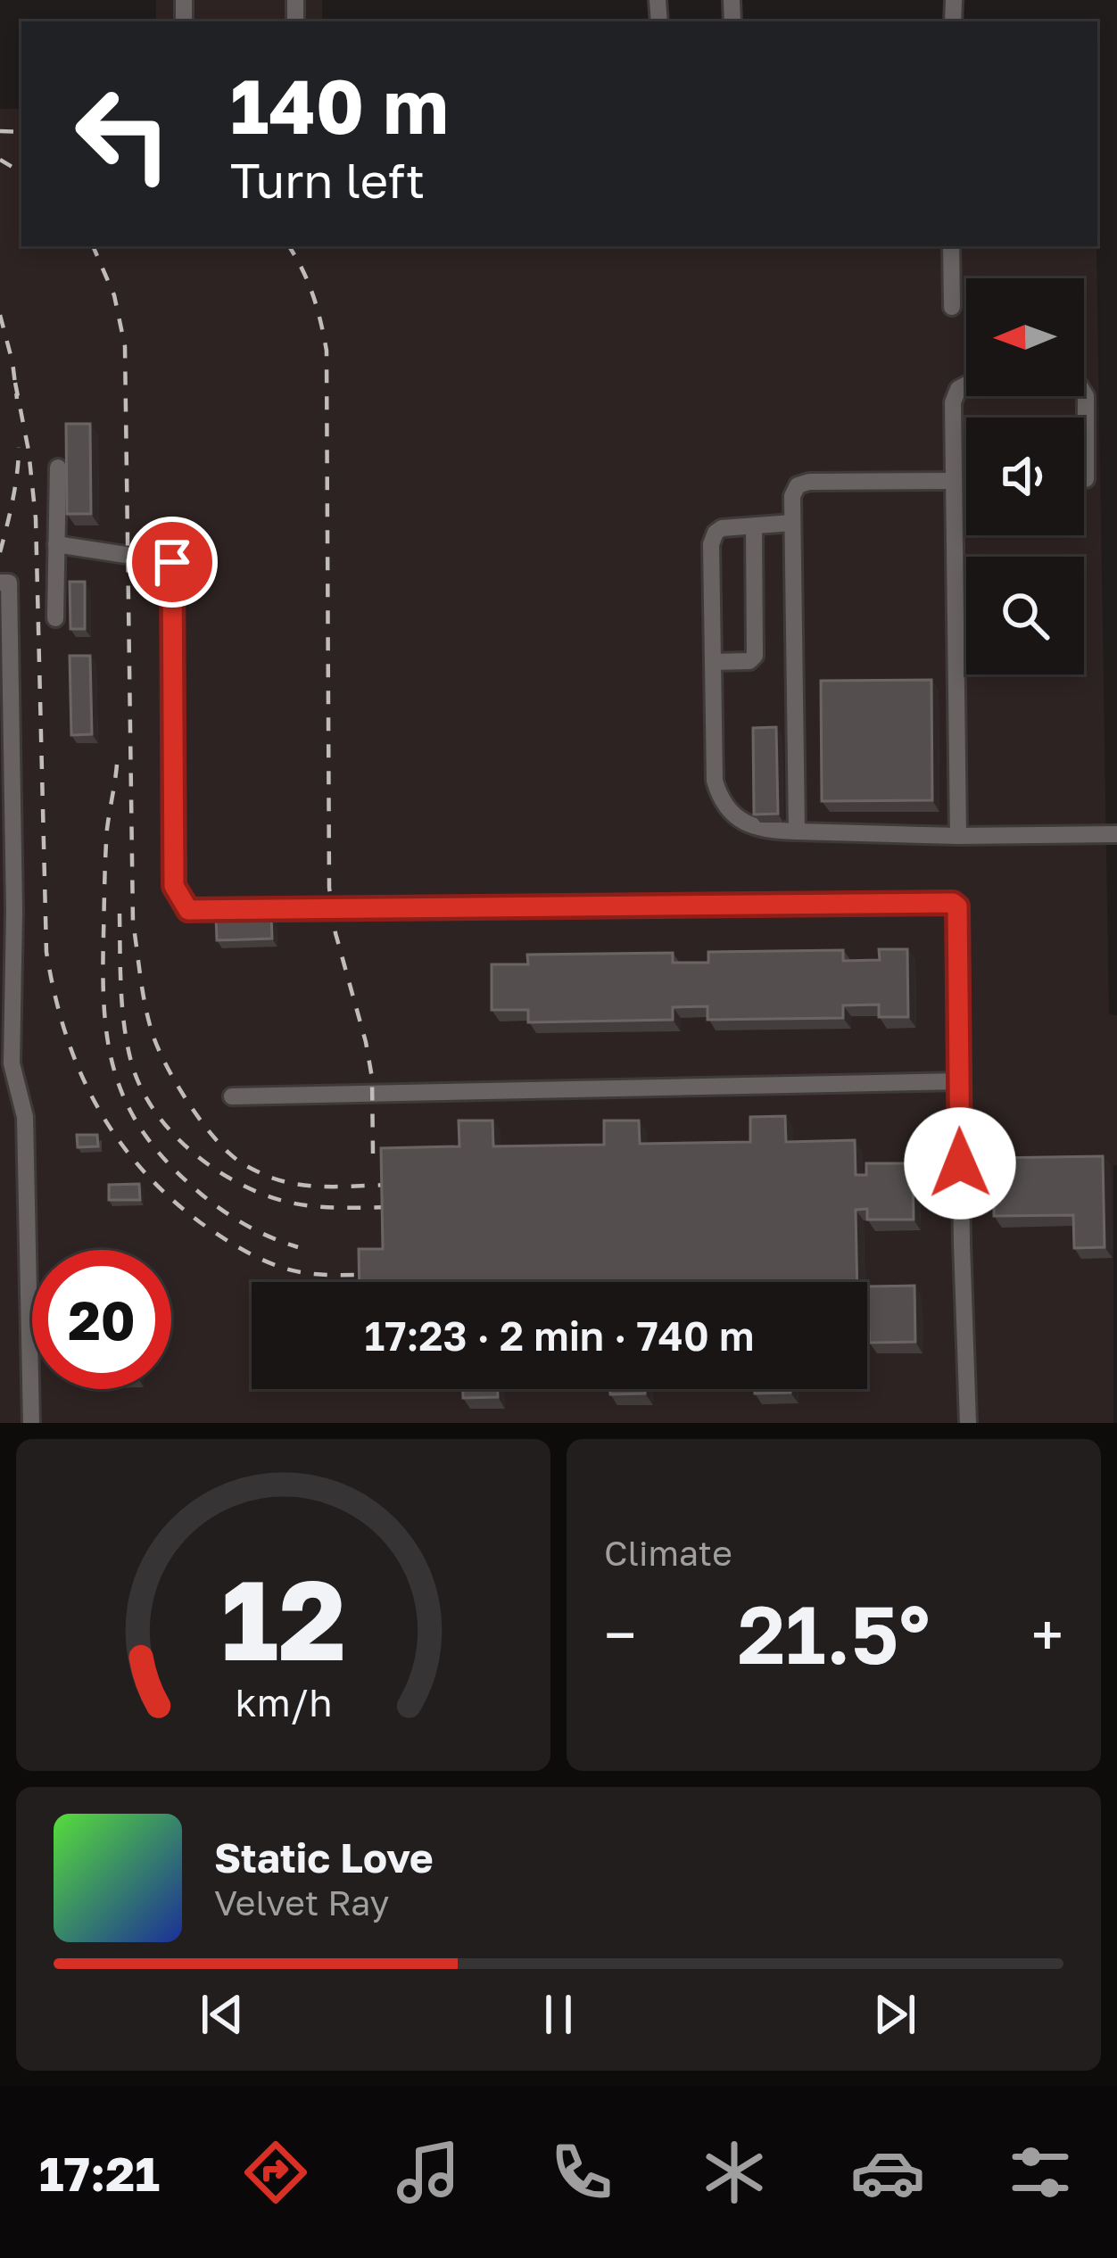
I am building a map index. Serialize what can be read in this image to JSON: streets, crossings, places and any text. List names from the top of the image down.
{
  "north": "left",
  "page": {
    "turn": ["140 m", "Turn left"],
    "limit": "20",
    "trip": "17:23 · 2 min · 740 m",
    "tile": "Climate",
    "heat": ["−", "21.5°", "+"],
    "song": ["Static Love", "Velvet Ray"],
    "tabs": "17:21",
    "gauge": ["12", "km/h"]
  }
}
